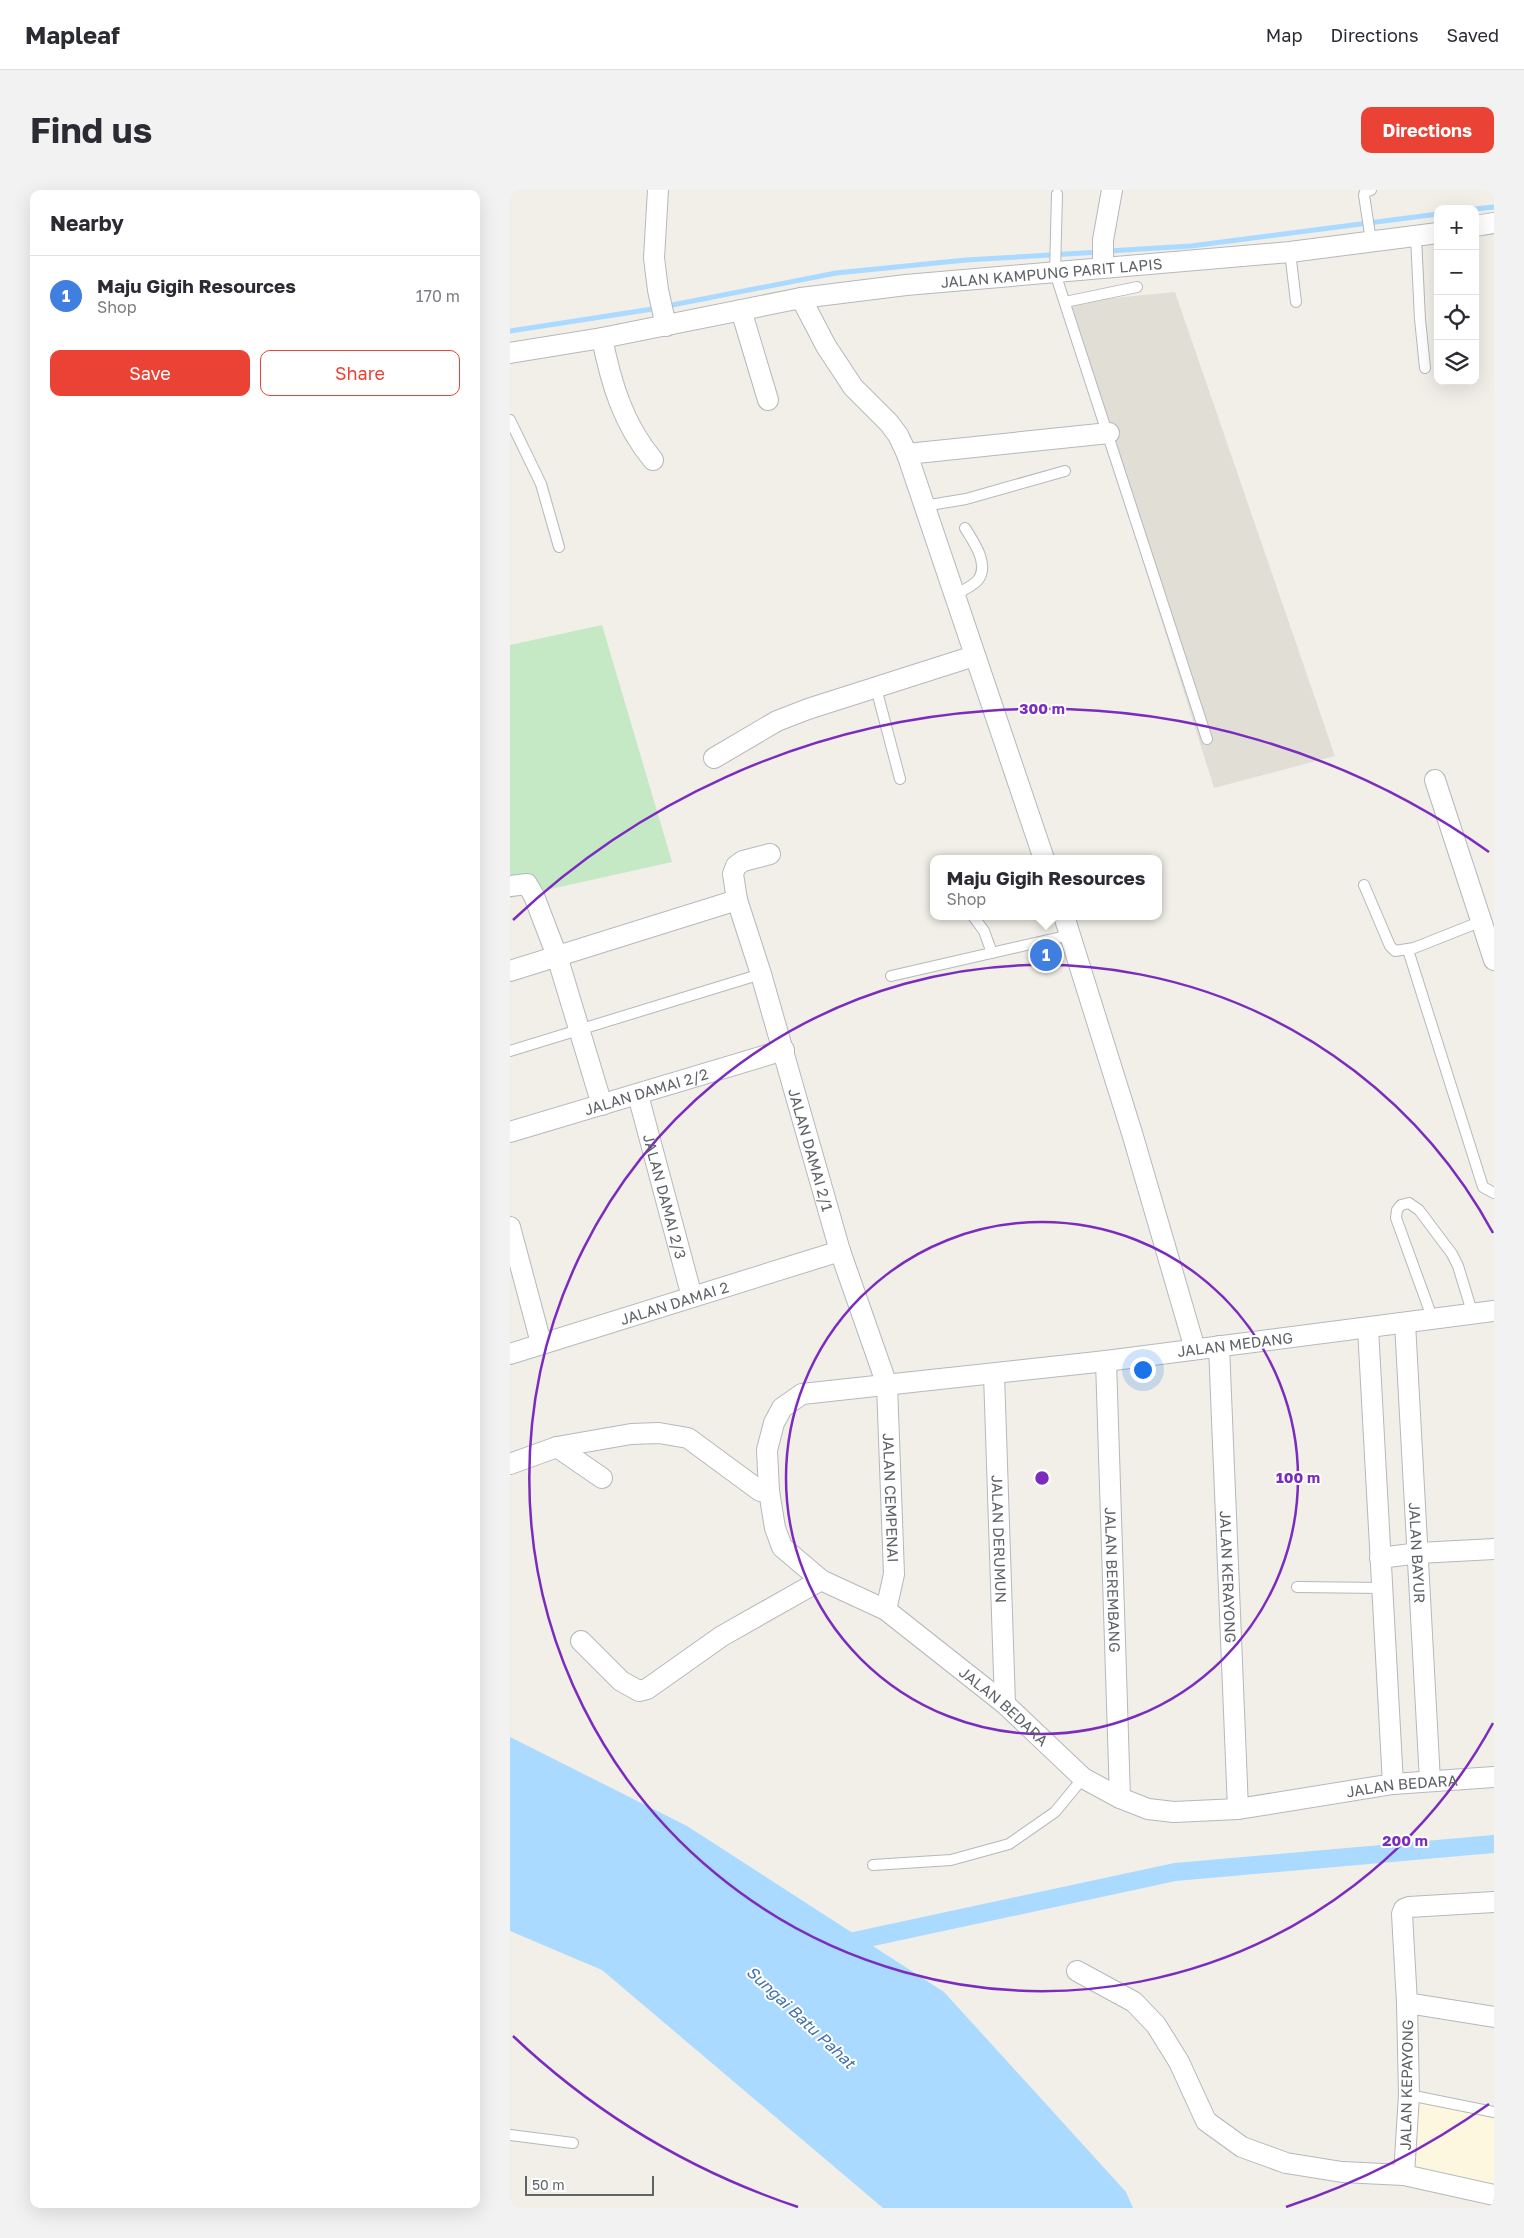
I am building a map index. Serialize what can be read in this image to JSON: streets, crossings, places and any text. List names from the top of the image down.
{
  "streets": {
    "street": [
      "JALAN KAMPUNG PARIT LAPIS",
      "JALAN DAMAI 2/2",
      "JALAN DAMAI 2/1",
      "JALAN DAMAI 2/3",
      "JALAN DAMAI 2",
      "JALAN MEDANG",
      "JALAN CEMPENAI",
      "JALAN DERUMUN",
      "JALAN BAYUR",
      "JALAN KERAYONG",
      "JALAN BEREMBANG",
      "JALAN BEDARA",
      "JALAN KEPAYONG"
    ]
  },
  "crossings": [
    ["JALAN DAMAI 2/2", "JALAN DAMAI 2/1"],
    ["JALAN DAMAI 2/2", "JALAN DAMAI 2/3"],
    ["JALAN DAMAI 2/1", "JALAN DAMAI 2"],
    ["JALAN DAMAI 2/1", "JALAN MEDANG"],
    ["JALAN DAMAI 2/1", "JALAN CEMPENAI"],
    ["JALAN DAMAI 2/1", "JALAN BEDARA"],
    ["JALAN DAMAI 2/3", "JALAN DAMAI 2"],
    ["JALAN MEDANG", "JALAN CEMPENAI"],
    ["JALAN MEDANG", "JALAN DERUMUN"],
    ["JALAN MEDANG", "JALAN BAYUR"],
    ["JALAN MEDANG", "JALAN KERAYONG"],
    ["JALAN MEDANG", "JALAN BEREMBANG"],
    ["JALAN MEDANG", "JALAN BEDARA"],
    ["JALAN CEMPENAI", "JALAN BEDARA"],
    ["JALAN DERUMUN", "JALAN BEDARA"],
    ["JALAN BAYUR", "JALAN BEDARA"],
    ["JALAN KERAYONG", "JALAN BEDARA"],
    ["JALAN BEREMBANG", "JALAN BEDARA"]
  ],
  "water": ["Sungai Batu Pahat"],
  "scale_bar": "50 m",
  "page": {
    "header": "Mapleaf",
    "nav": ["Map", "Directions", "Saved"],
    "buttons": [
      "Directions",
      ["Save", "Share"]
    ],
    "title": "Find us",
    "heading": "Nearby",
    "map_buttons": ["+", "−"],
    "list": [
      {
        "mark": "1",
        "name": "Maju Gigih Resources",
        "note": "Shop",
        "value": "170 m"
      }
    ],
    "popup": ["Maju Gigih Resources", "Shop"],
    "pins": "1",
    "scale": "50 m"
  },
  "rings": ["300 m", "100 m", "200 m"]
}
